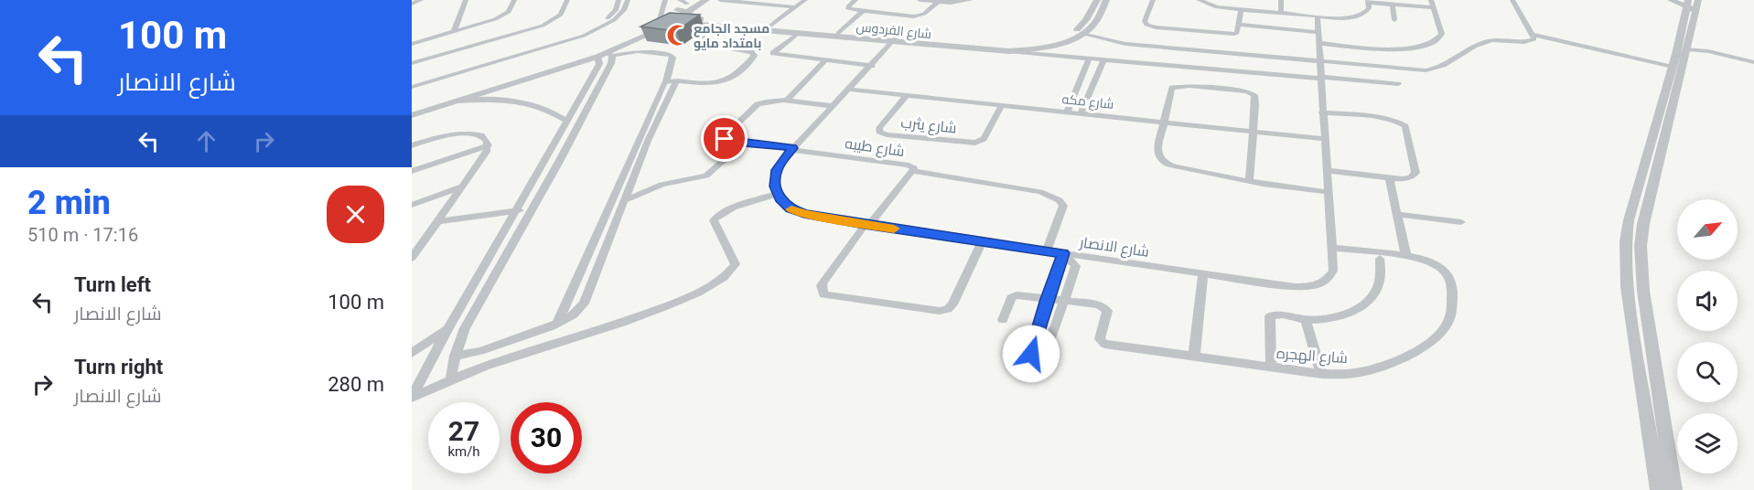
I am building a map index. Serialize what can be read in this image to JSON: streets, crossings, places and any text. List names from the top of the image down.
{
  "streets": {
    "street": [
      "شارع الفردوس",
      "شارع مكه",
      "شارع يثرب",
      "شارع طيبه",
      "شارع الانصار",
      "شارع الهجره"
    ]
  },
  "crossings": [
    ["شارع مكه", "شارع يثرب"],
    ["شارع مكه", "شارع الانصار"],
    ["شارع طيبه", "شارع الانصار"],
    ["شارع الانصار", "شارع الهجره"]
  ],
  "places": {
    "mosque": ["مسجد الجامع بامتداد مايو"]
  },
  "north": "top right",
  "page": {
    "turn": ["100 m", "شارع الانصار"],
    "heading": ["2 min", "510 m · 17:16"],
    "list": [
      {
        "name": "Turn left",
        "note": "شارع الانصار",
        "value": "100 m"
      },
      {
        "name": "Turn right",
        "note": "شارع الانصار",
        "value": "280 m"
      }
    ],
    "speed": "27 km/h",
    "limit": "30"
  }
}
